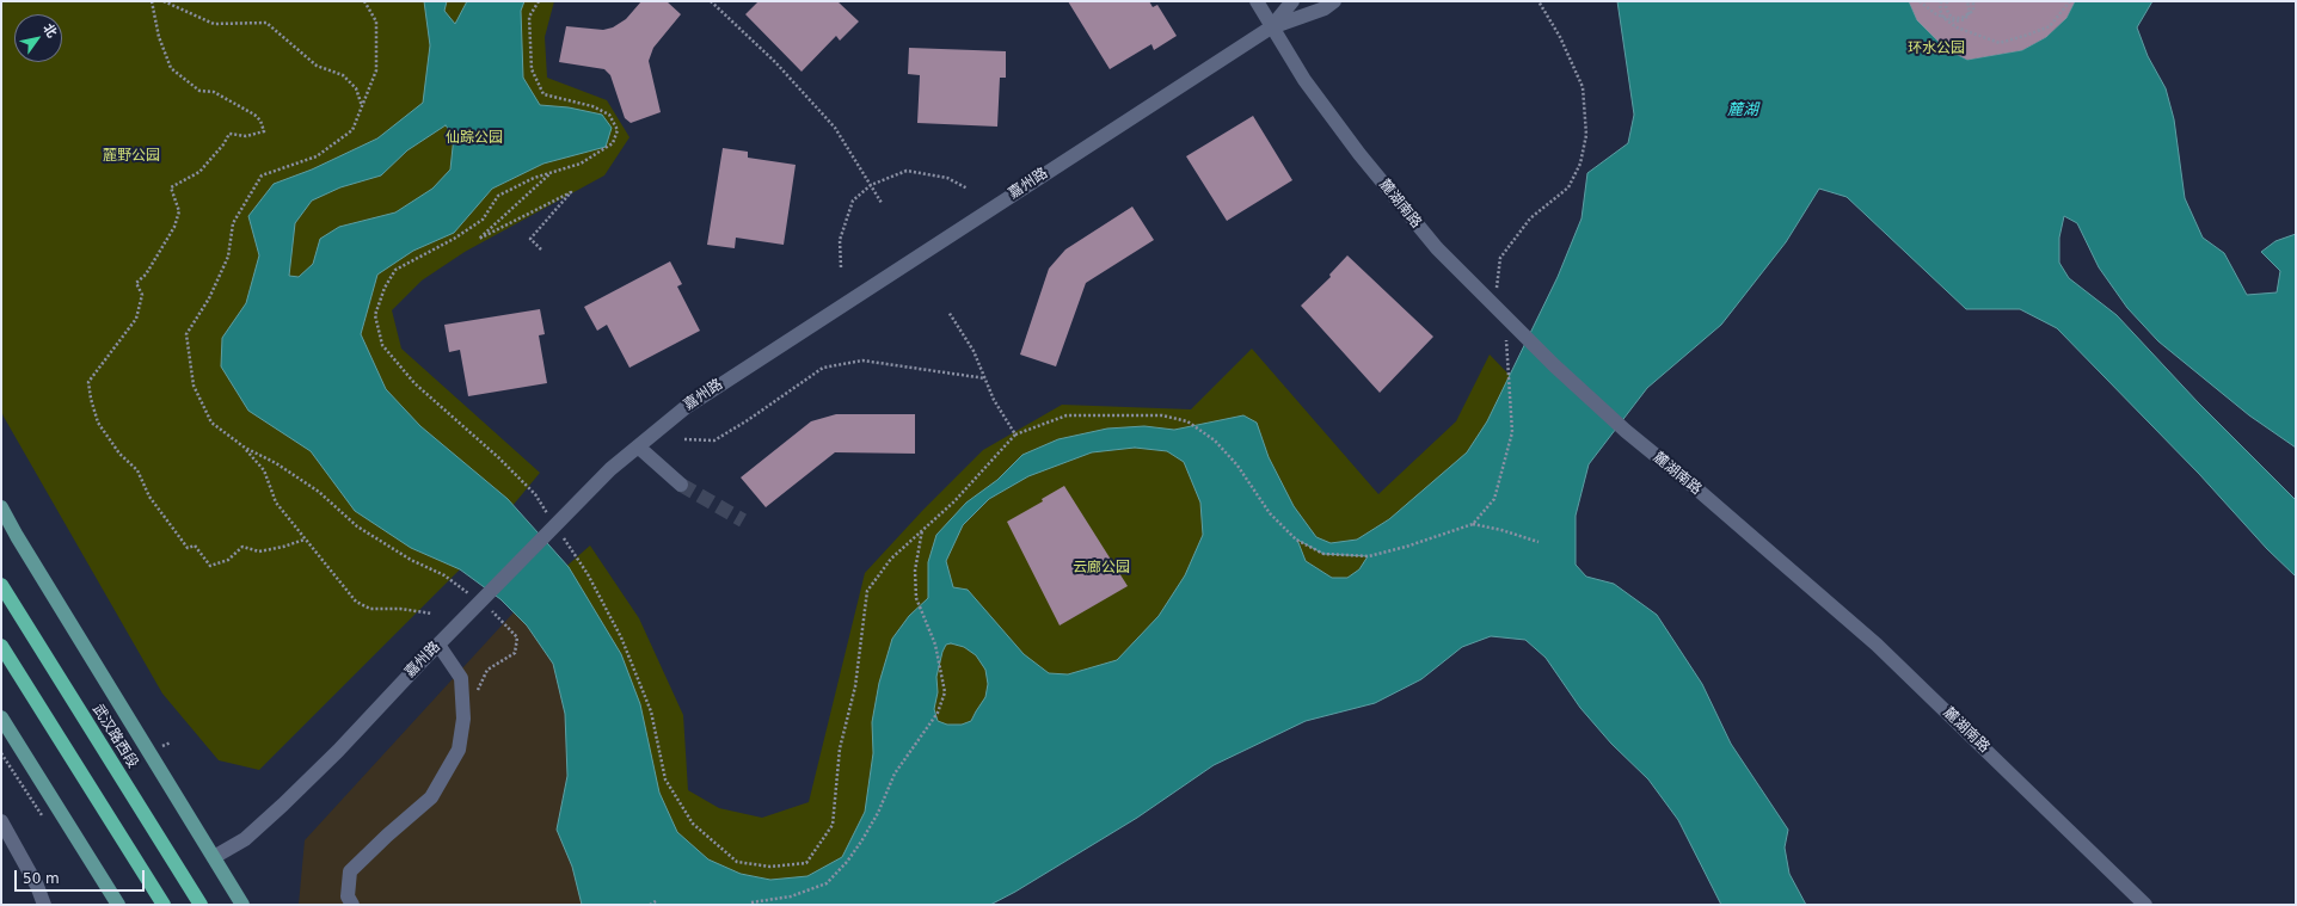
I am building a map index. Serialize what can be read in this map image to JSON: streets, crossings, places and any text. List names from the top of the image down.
{
  "streets": {
    "highway": ["武汉路西段"],
    "street": ["嘉州路", "麓湖南路"]
  },
  "crossings": [
    ["嘉州路", "麓湖南路"]
  ],
  "water": ["麓湖"],
  "parks": [
    "环水公园",
    "仙踪公园",
    "麓野公园",
    "云廊公园"
  ],
  "scale_bar": "50 m",
  "north": "top right"
}
